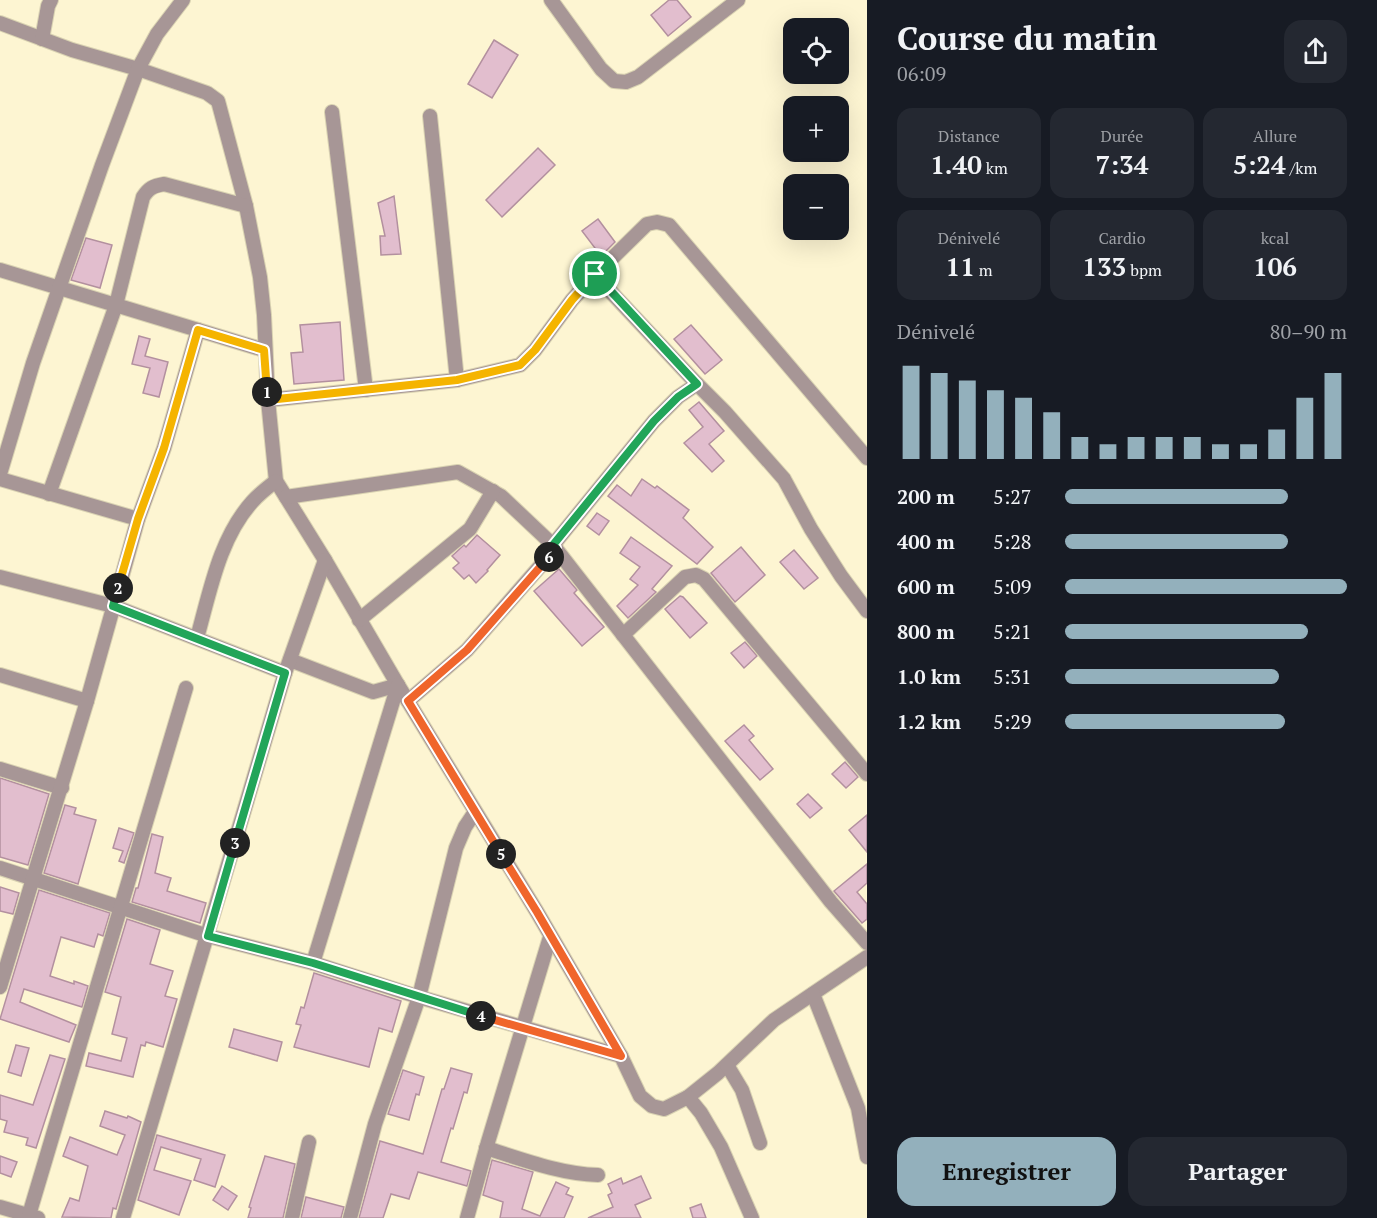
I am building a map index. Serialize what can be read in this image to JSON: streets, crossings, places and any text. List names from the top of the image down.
{
  "page": {
    "heading": ["Course du matin", "06:09"],
    "map_buttons": ["+", "−"],
    "stats": [
      ["Distance", "1.40 km"],
      ["Durée", "7:34"],
      ["Allure", "5:24 /km"],
      ["Dénivelé", "11 m"],
      ["Cardio", "133 bpm"],
      ["kcal", "106"]
    ],
    "chart": ["Dénivelé", "80–90 m"],
    "pins": [
      "1",
      "6",
      "2",
      "3",
      "5",
      "4"
    ],
    "list": [
      {
        "name": "200 m",
        "note": "5:27"
      },
      {
        "name": "400 m",
        "note": "5:28"
      },
      {
        "name": "600 m",
        "note": "5:09"
      },
      {
        "name": "800 m",
        "note": "5:21"
      },
      {
        "name": "1.0 km",
        "note": "5:31"
      },
      {
        "name": "1.2 km",
        "note": "5:29"
      }
    ],
    "buttons": ["Enregistrer", "Partager"]
  }
}
